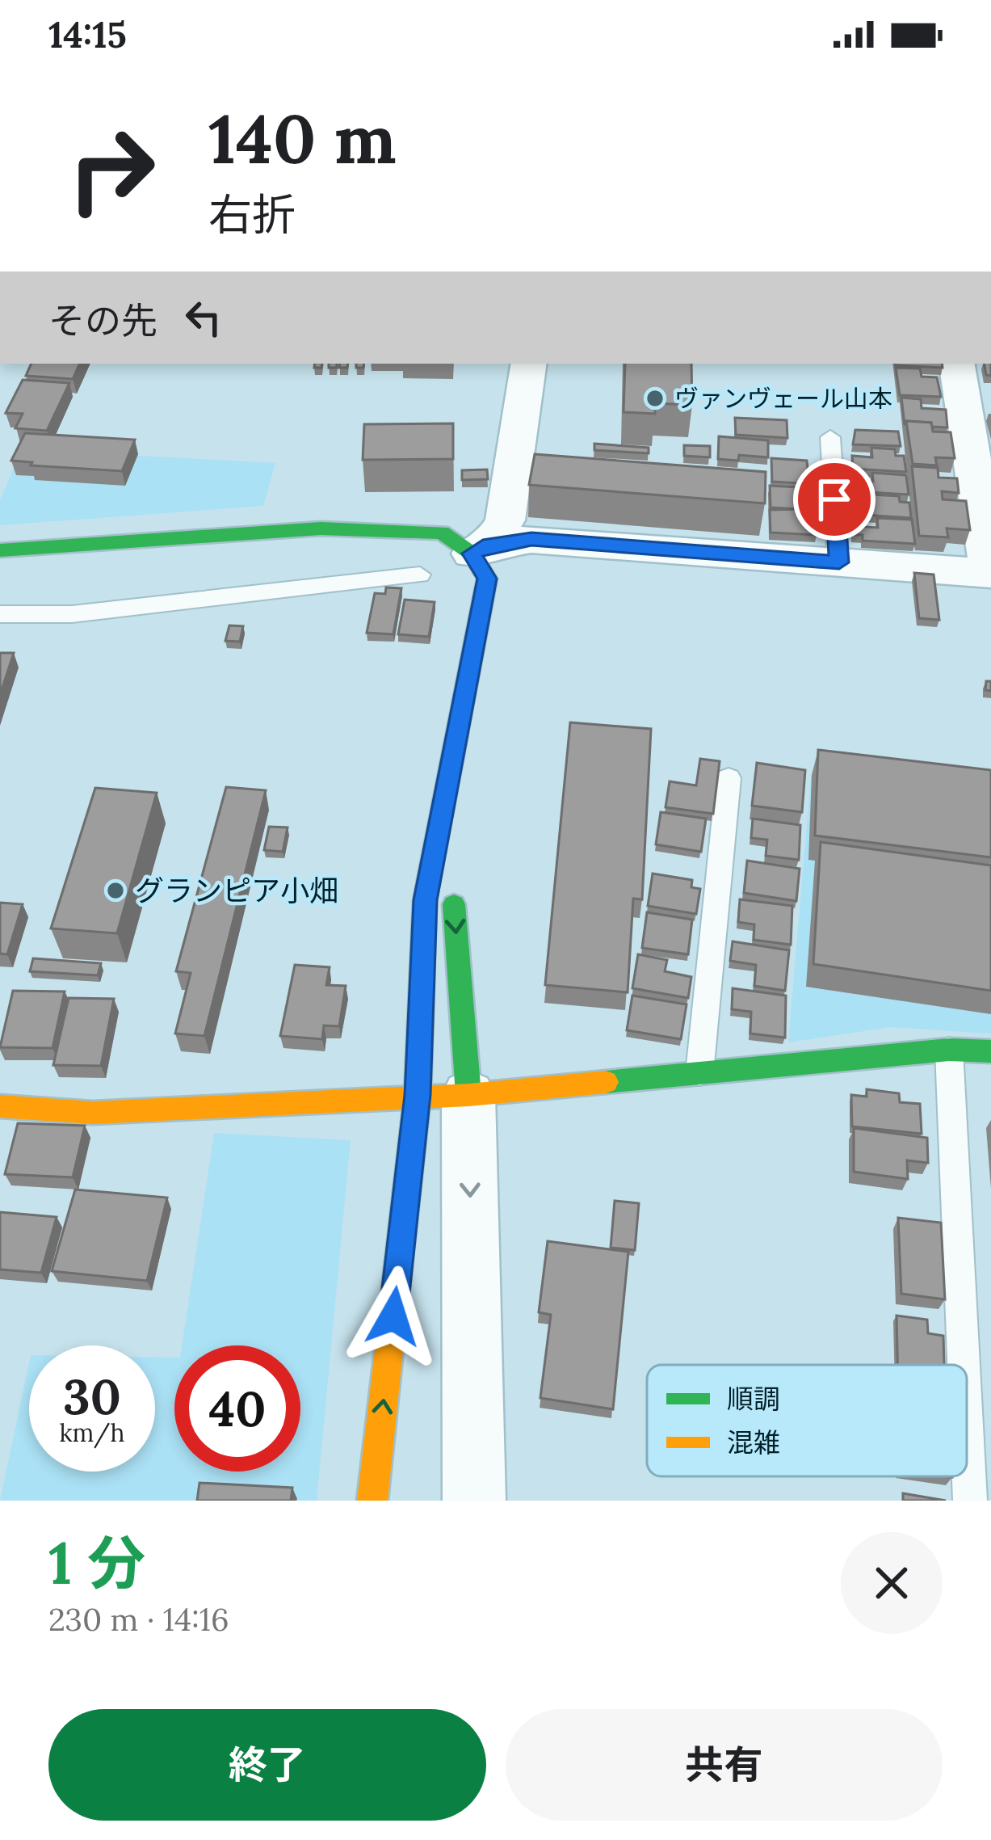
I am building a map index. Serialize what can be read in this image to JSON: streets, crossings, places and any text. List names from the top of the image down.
{
  "places": ["ヴァンヴェール山本", "グランピア小畑"],
  "legend": ["順調", "混雑"],
  "page": {
    "status": "14:15",
    "turn": ["140 m", "右折"],
    "then": "その先",
    "speed": "30 km/h",
    "limit": "40",
    "heading": ["1 分", "230 m · 14:16"],
    "buttons": ["終了", "共有"]
  }
}
